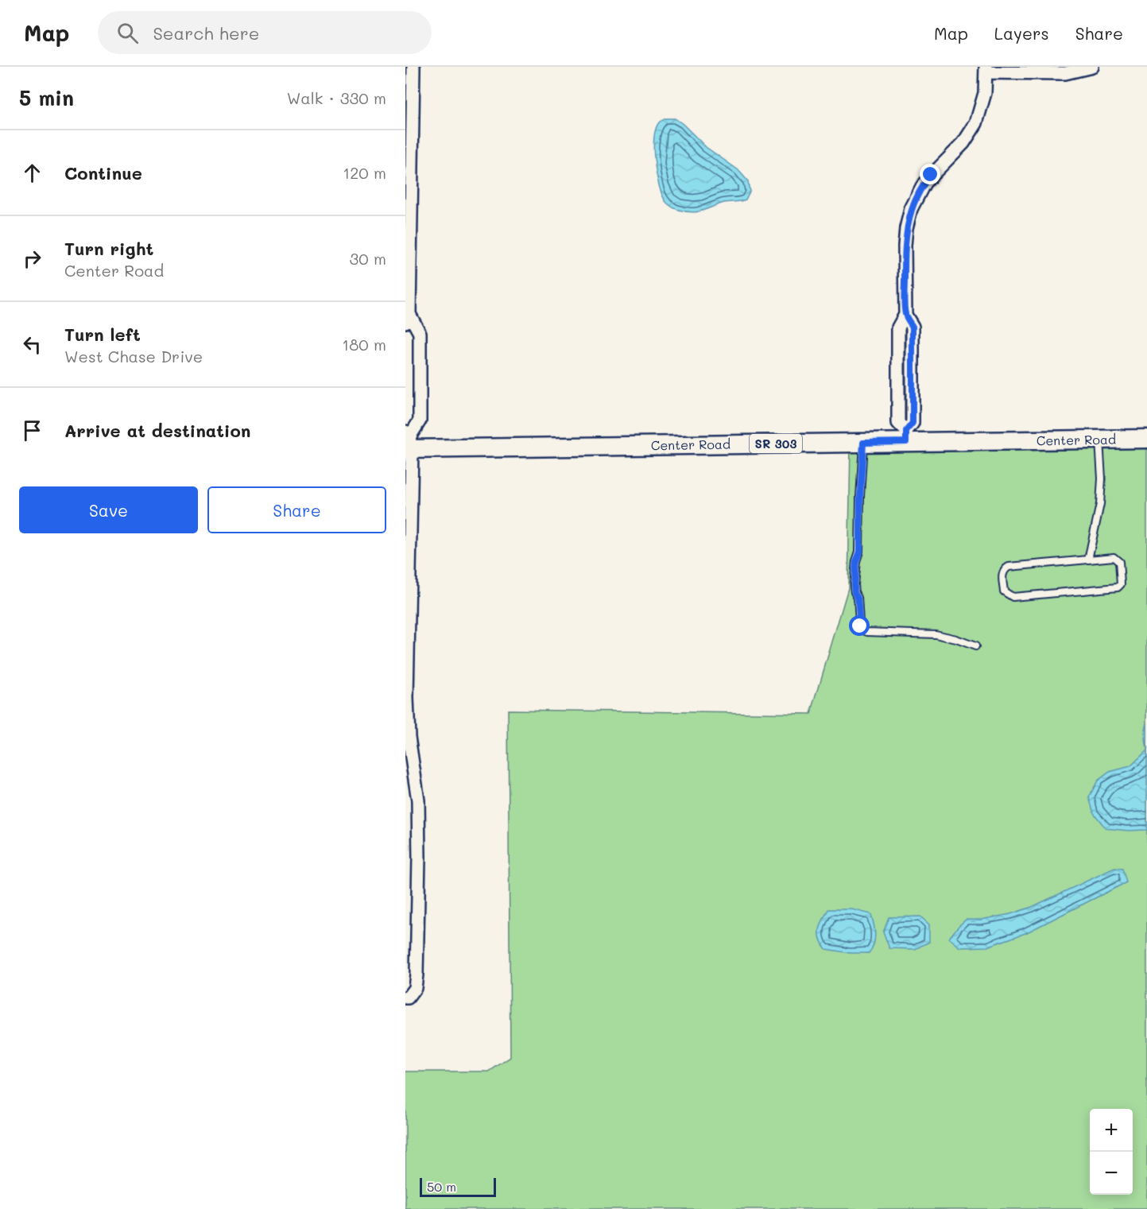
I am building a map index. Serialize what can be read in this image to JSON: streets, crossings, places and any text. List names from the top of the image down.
{
  "streets": {
    "main road": ["Center Road", "SR 303"]
  },
  "scale_bar": "50 m",
  "page": {
    "header": "Map",
    "search": "Search here",
    "nav": ["Map", "Layers", "Share"],
    "heading": ["5 min", "Walk · 330 m"],
    "list": [
      ["Continue", "120 m"],
      ["Turn right", "Center Road", "30 m"],
      ["Turn left", "West Chase Drive", "180 m"],
      "Arrive at destination"
    ],
    "buttons": ["Save", "Share"],
    "map_buttons": ["+", "−"],
    "scale": "50 m"
  }
}
